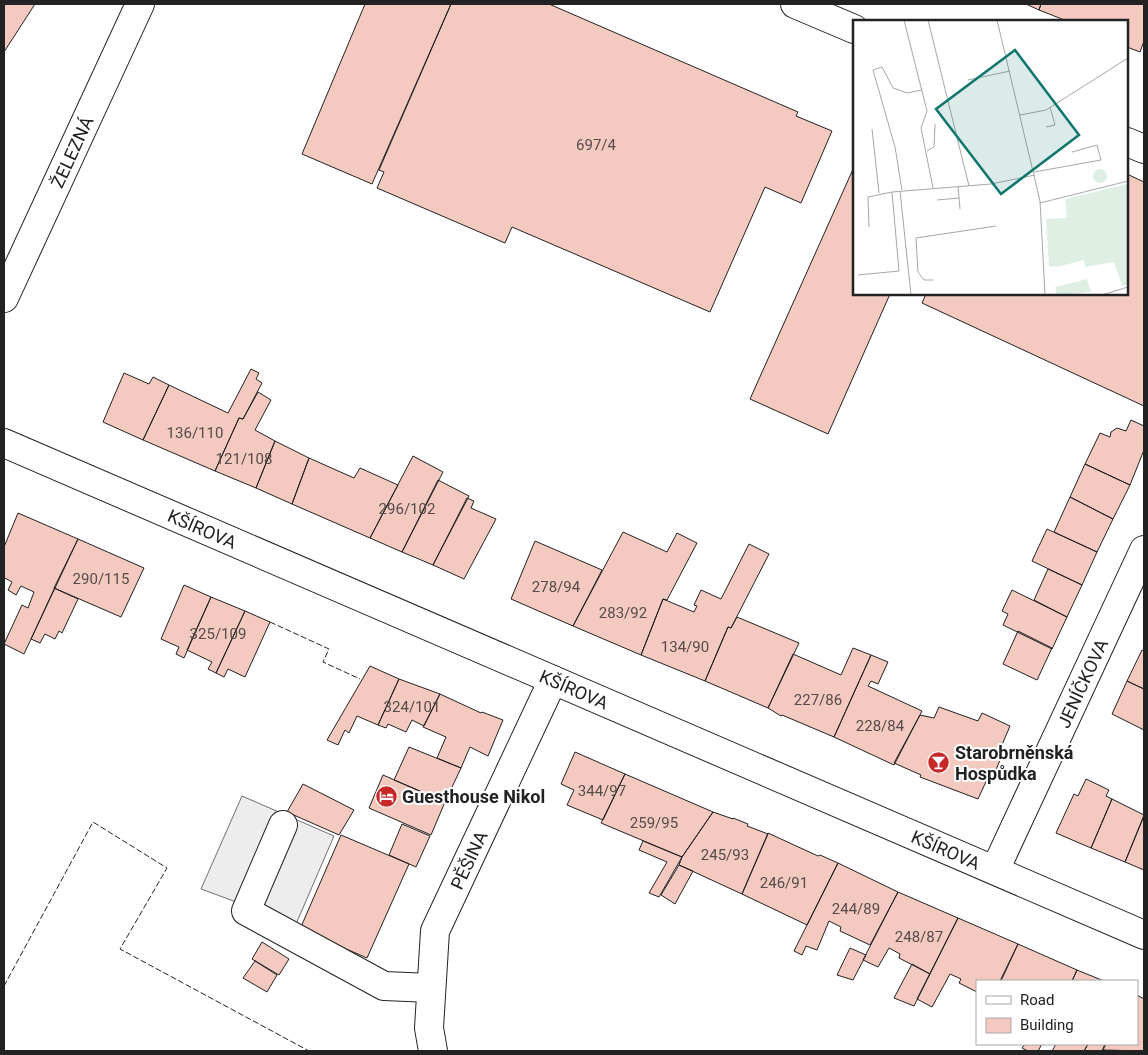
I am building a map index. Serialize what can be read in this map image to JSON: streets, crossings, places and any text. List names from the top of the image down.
{
  "streets": {
    "street": [
      "ŽELEZNÁ",
      "KŠÍROVA",
      "JENÍČKOVA",
      "PĚŠINA"
    ]
  },
  "crossings": [
    ["KŠÍROVA", "JENÍČKOVA"],
    ["KŠÍROVA", "PĚŠINA"]
  ],
  "places": {
    "bar": ["Starobrněnská Hospůdka"],
    "hotel": ["Guesthouse Nikol"]
  },
  "house_numbers": [
    "697/4",
    "136/110",
    "121/108",
    "296/102",
    "290/115",
    "278/94",
    "283/92",
    "325/109",
    "134/90",
    "227/86",
    "324/101",
    "228/84",
    "344/97",
    "259/95",
    "245/93",
    "246/91",
    "244/89",
    "248/87"
  ],
  "legend": ["Road", "Building"]
}
